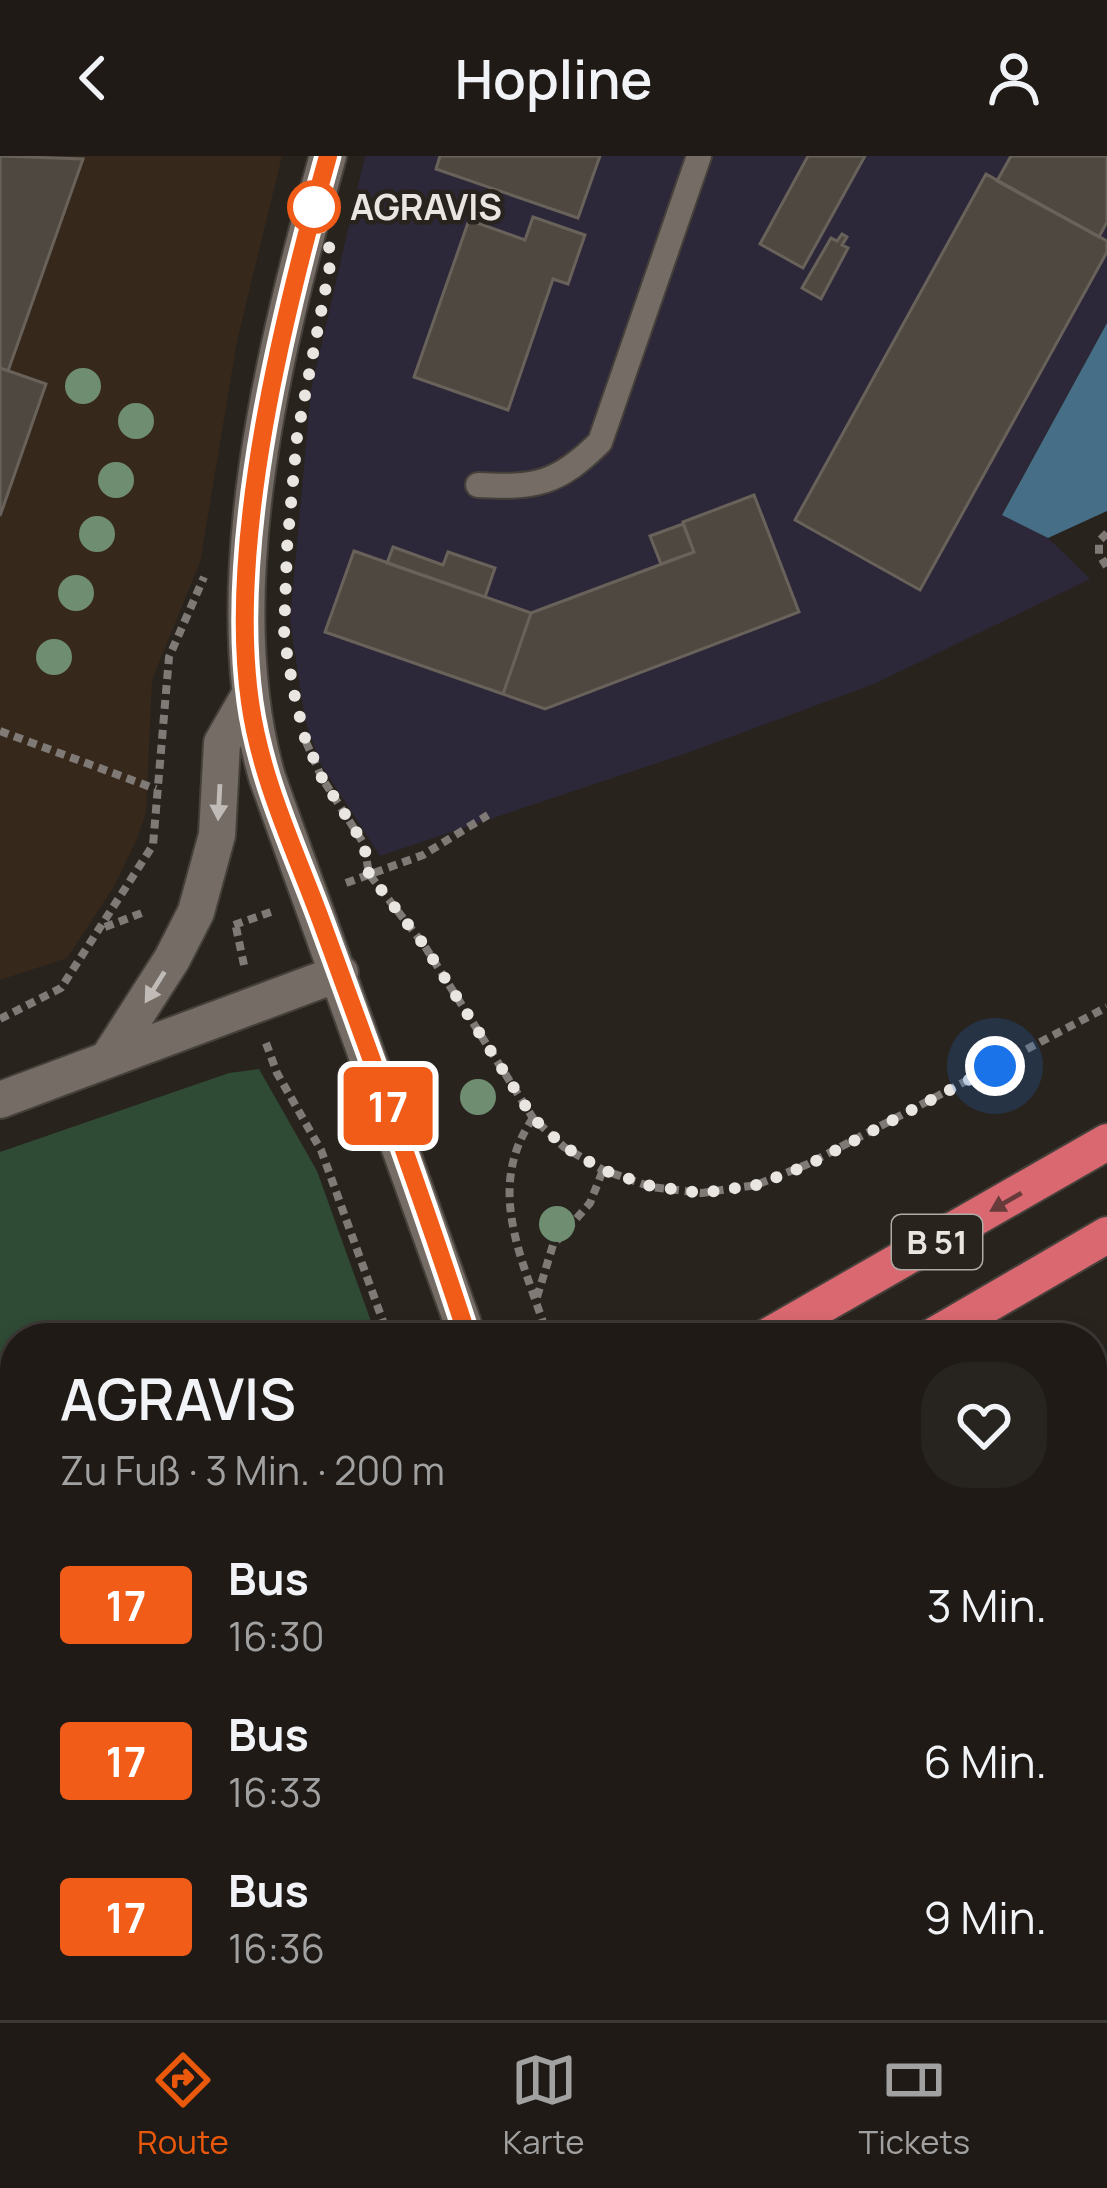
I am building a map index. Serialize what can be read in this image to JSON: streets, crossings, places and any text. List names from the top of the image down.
{
  "streets": {
    "highway": ["B 51"]
  },
  "places": ["AGRAVIS"],
  "lines": ["bus line 17"],
  "page": {
    "header": "Hopline",
    "on_map": "17",
    "heading": ["AGRAVIS", "Zu Fuß · 3 Min. · 200 m"],
    "list": [
      {
        "mark": "17",
        "name": "Bus",
        "note": "16:30",
        "value": "3 Min."
      },
      {
        "mark": "17",
        "name": "Bus",
        "note": "16:33",
        "value": "6 Min."
      },
      {
        "mark": "17",
        "name": "Bus",
        "note": "16:36",
        "value": "9 Min."
      }
    ],
    "tabs": ["Route", "Karte", "Tickets"]
  }
}
